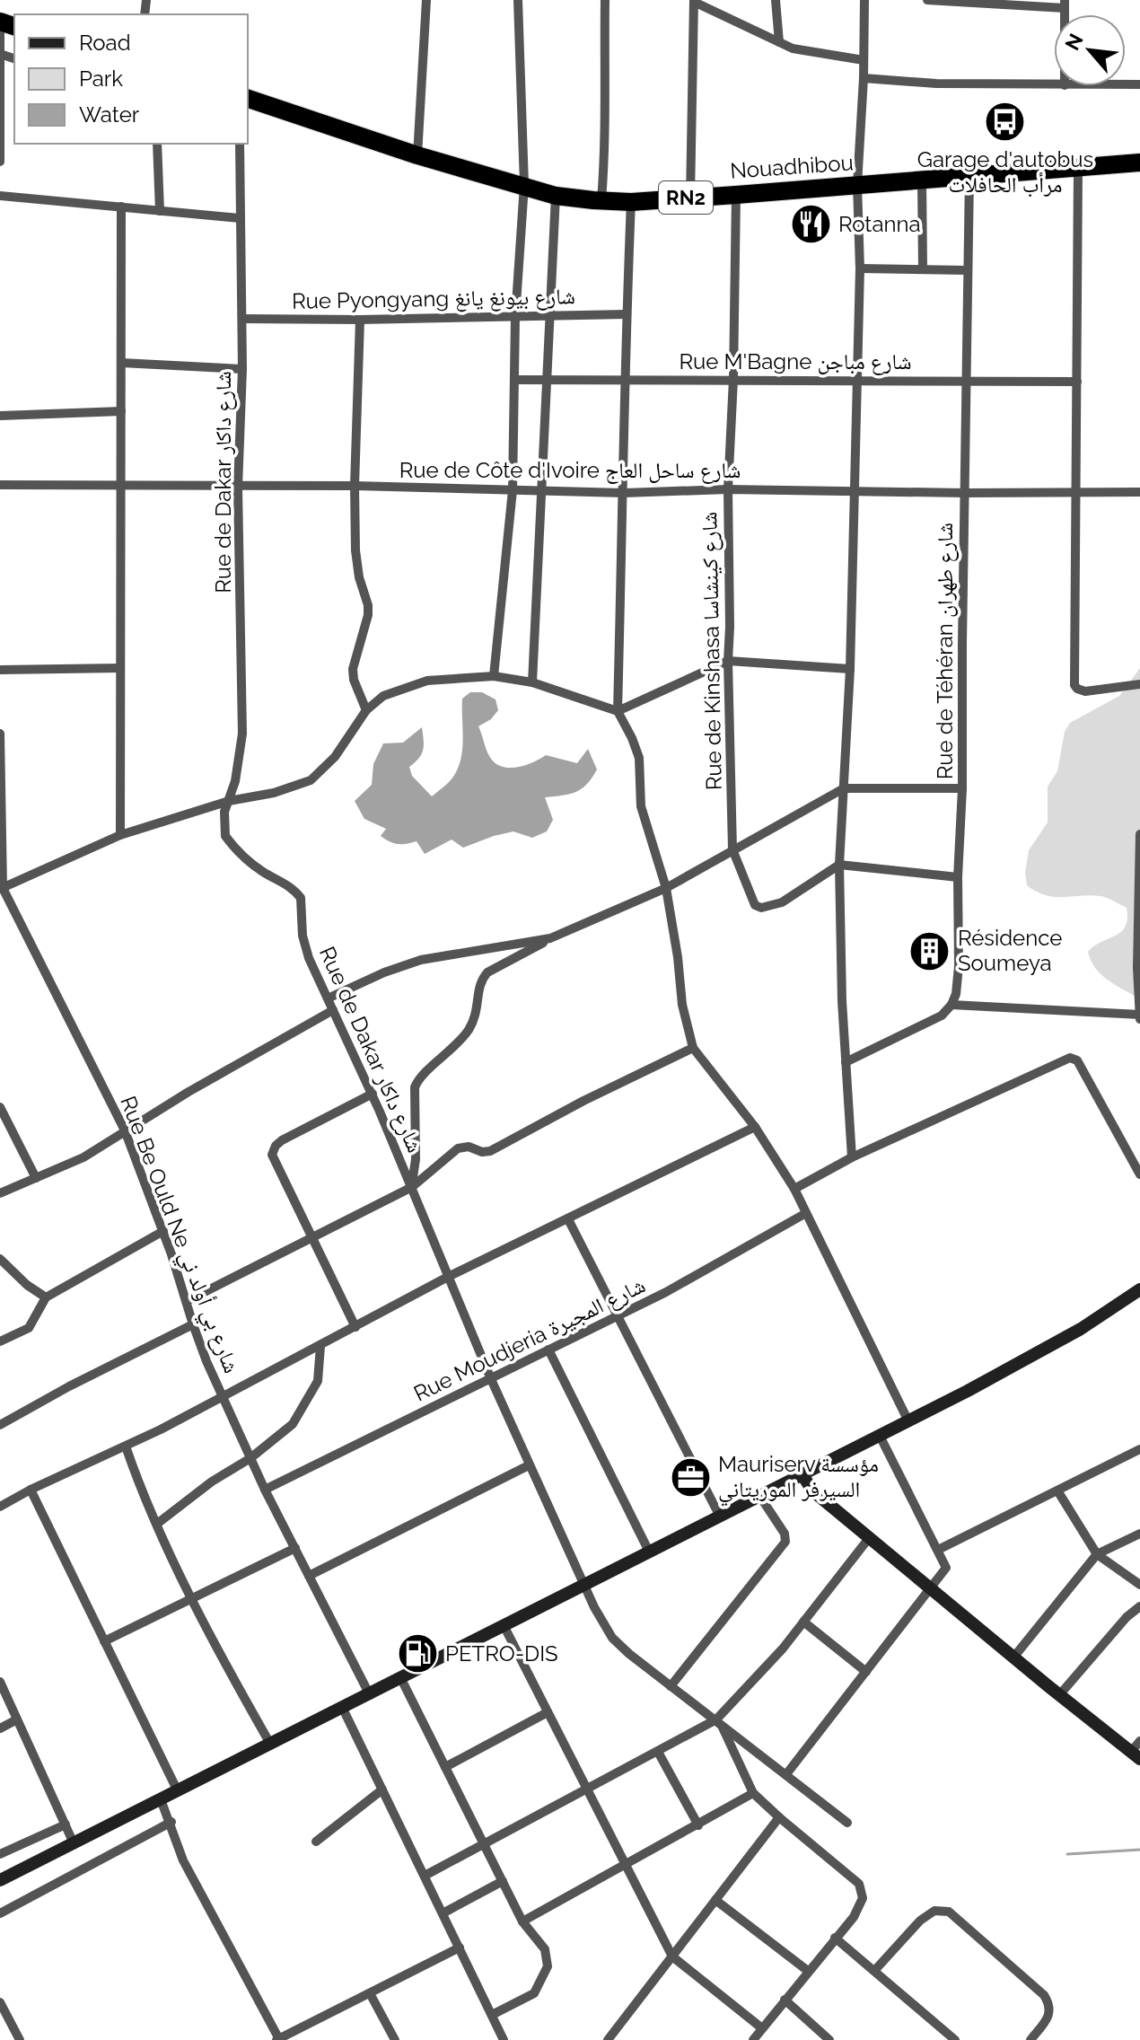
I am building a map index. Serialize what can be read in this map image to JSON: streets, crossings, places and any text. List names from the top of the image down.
{
  "streets": {
    "highway": ["Nouadhibou", "RN2"],
    "street": [
      "Rue Pyongyang شارع بيونغ يانغ",
      "Rue M'Bagne شارع مباجن",
      "Rue de Côte d'Ivoire شارع ساحل العاج",
      "Rue de Dakar شارع داكار",
      "Rue de Kinshasa شارع كينشاسا",
      "Rue de Téhéran شارع طهران",
      "Rue Be Ould Ne شارع بي أولد ني",
      "Rue Moudjeria شارع المجيرة"
    ]
  },
  "crossings": [
    ["Nouadhibou", "Rue de Kinshasa شارع كينشاسا"],
    ["Nouadhibou", "Rue de Téhéran شارع طهران"],
    ["Rue Pyongyang شارع بيونغ يانغ", "Rue de Dakar شارع داكار"],
    ["Rue M'Bagne شارع مباجن", "Rue de Kinshasa شارع كينشاسا"],
    ["Rue M'Bagne شارع مباجن", "Rue de Téhéran شارع طهران"],
    ["Rue de Côte d'Ivoire شارع ساحل العاج", "Rue de Dakar شارع داكار"],
    ["Rue de Côte d'Ivoire شارع ساحل العاج", "Rue de Kinshasa شارع كينشاسا"],
    ["Rue de Côte d'Ivoire شارع ساحل العاج", "Rue de Téhéran شارع طهران"],
    ["Rue de Dakar شارع داكار", "Rue Moudjeria شارع المجيرة"],
    ["Rue Be Ould Ne شارع بي أولد ني", "Rue Moudjeria شارع المجيرة"]
  ],
  "places": {
    "bus stop": ["Garage d'autobus مرأب الحافلات"],
    "restaurant": ["Rotanna"],
    "building": ["Résidence Soumeya"],
    "office": ["Mauriserv مؤسسة السيرفر الموريتاني"],
    "fuel station": ["PETRO-DIS"]
  },
  "legend": ["Road", "Park", "Water"],
  "north": "top left"
}
